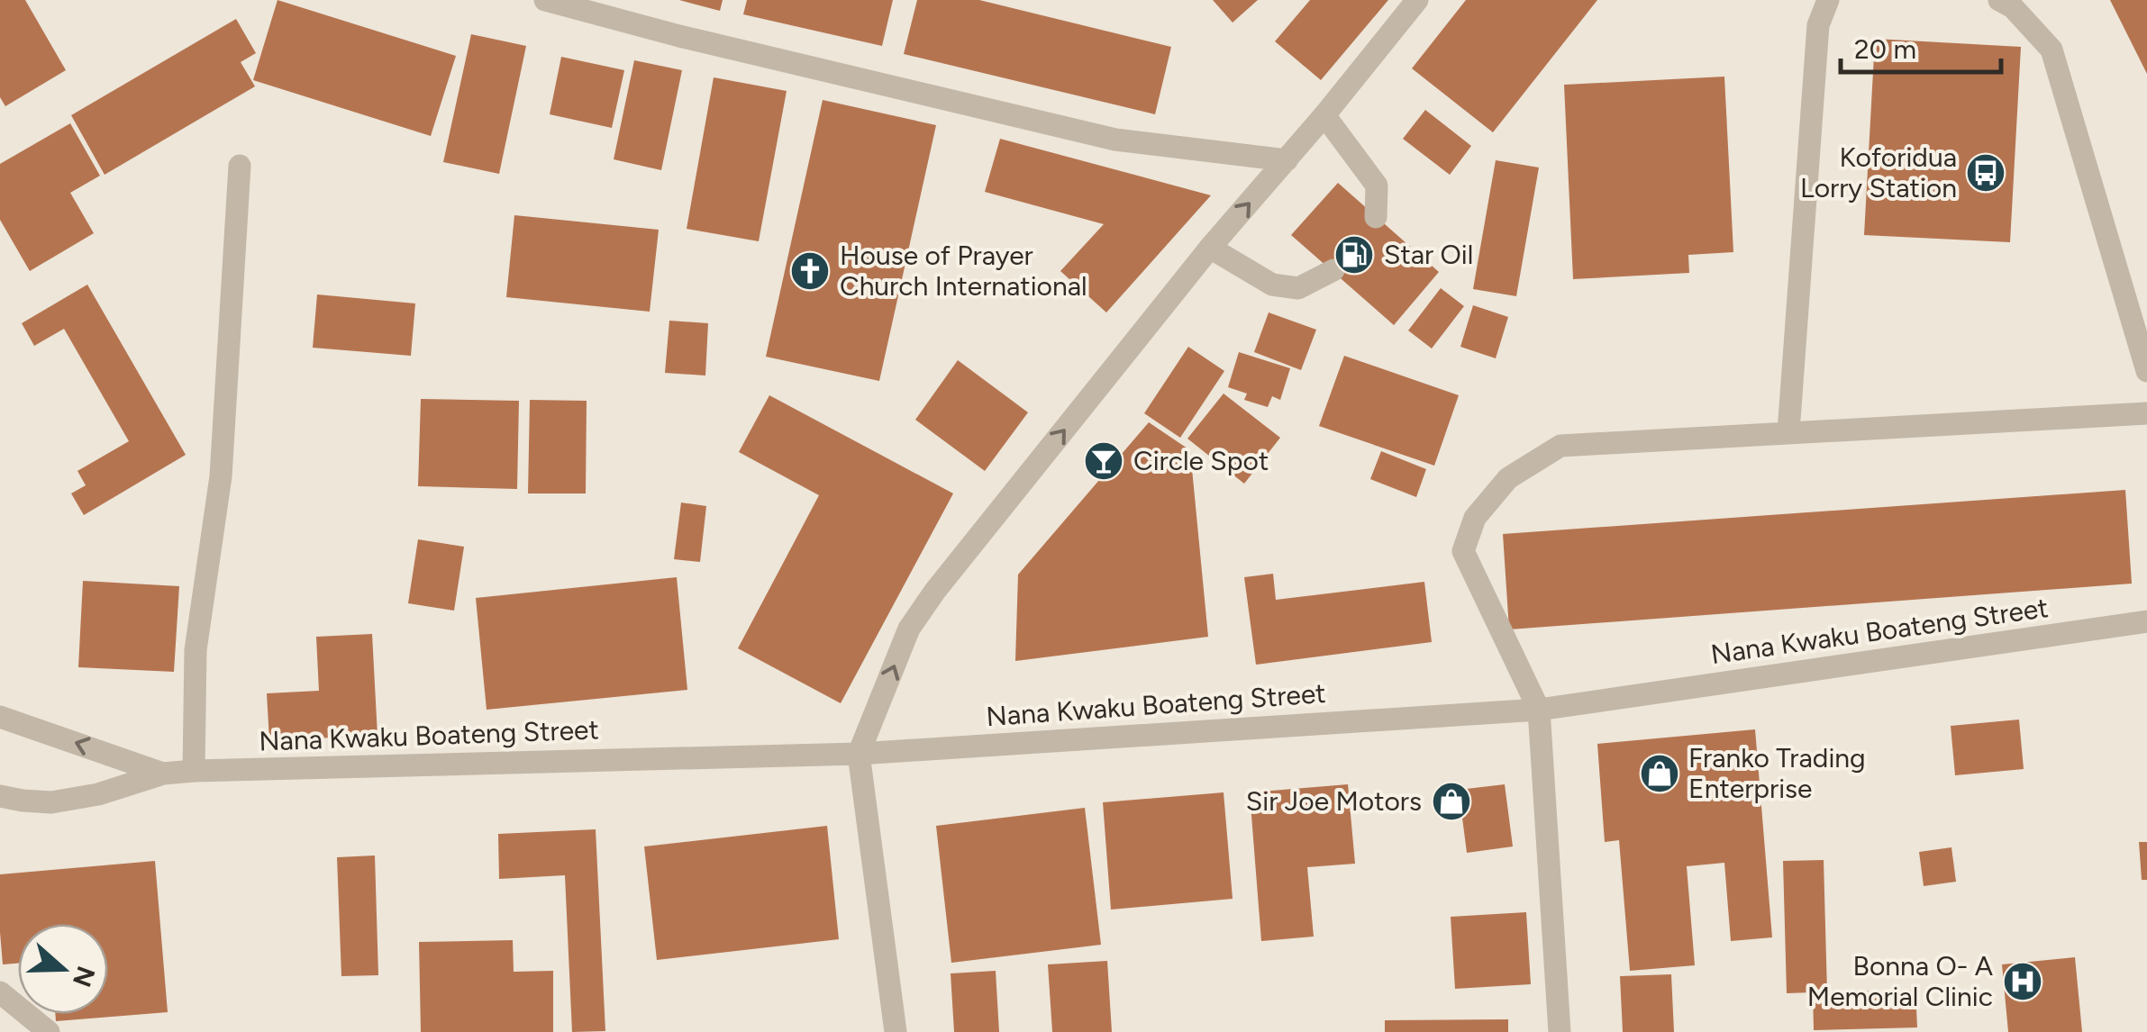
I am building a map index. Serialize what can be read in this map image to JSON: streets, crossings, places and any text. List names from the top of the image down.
{
  "streets": {
    "street": ["Nana Kwaku Boateng Street"]
  },
  "places": {
    "bus stop": ["Koforidua Lorry Station"],
    "fuel station": ["Star Oil"],
    "church": ["House of Prayer Church International"],
    "bar": ["Circle Spot"],
    "shop": ["Franko Trading Enterprise", "Sir Joe Motors"],
    "hospital": ["Bonna O- A Memorial Clinic"]
  },
  "scale_bar": "20 m",
  "north": "right"
}
